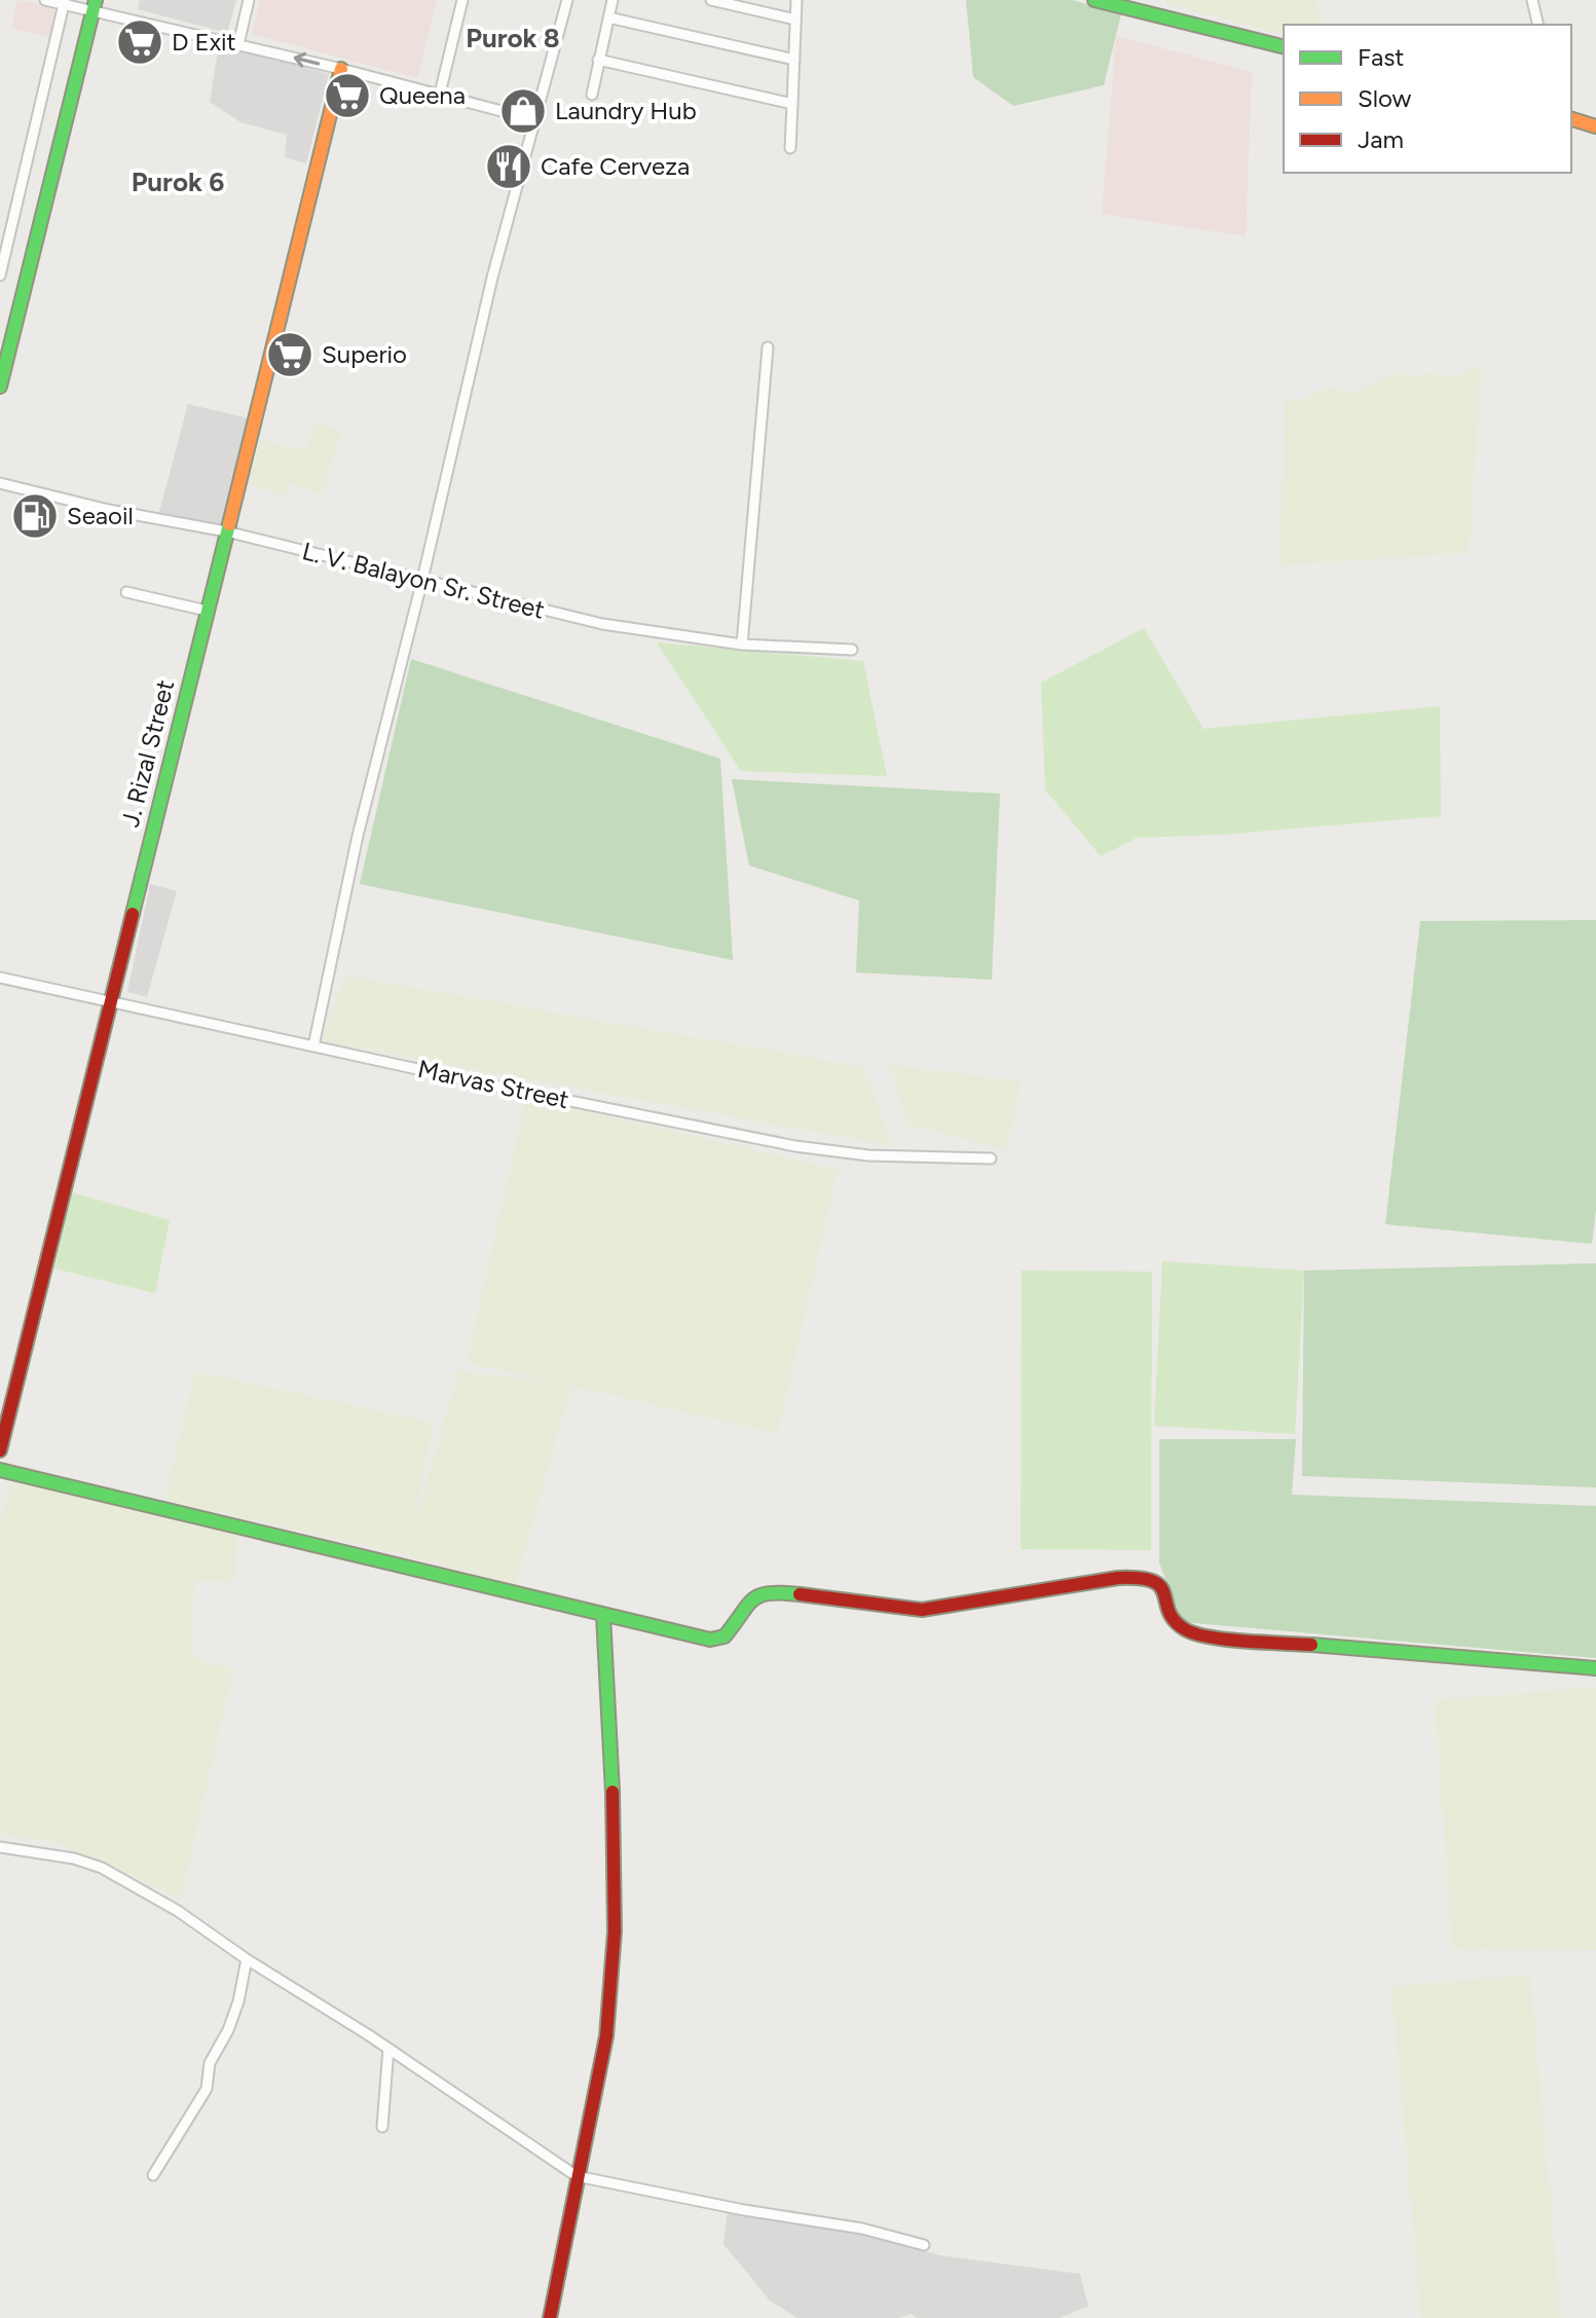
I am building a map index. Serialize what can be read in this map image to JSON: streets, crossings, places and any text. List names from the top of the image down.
{
  "streets": {
    "main road": ["J. Rizal Street"],
    "street": ["L. V. Balayon Sr. Street", "Marvas Street"]
  },
  "crossings": [
    ["L. V. Balayon Sr. Street", "J. Rizal Street"],
    ["J. Rizal Street", "Marvas Street"]
  ],
  "districts": ["Purok 8", "Purok 6"],
  "places": {
    "supermarket": ["D Exit", "Queena", "Superio"],
    "shop": ["Laundry Hub"],
    "restaurant": ["Cafe Cerveza"],
    "fuel station": ["Seaoil"]
  },
  "legend": ["Fast", "Slow", "Jam"]
}
